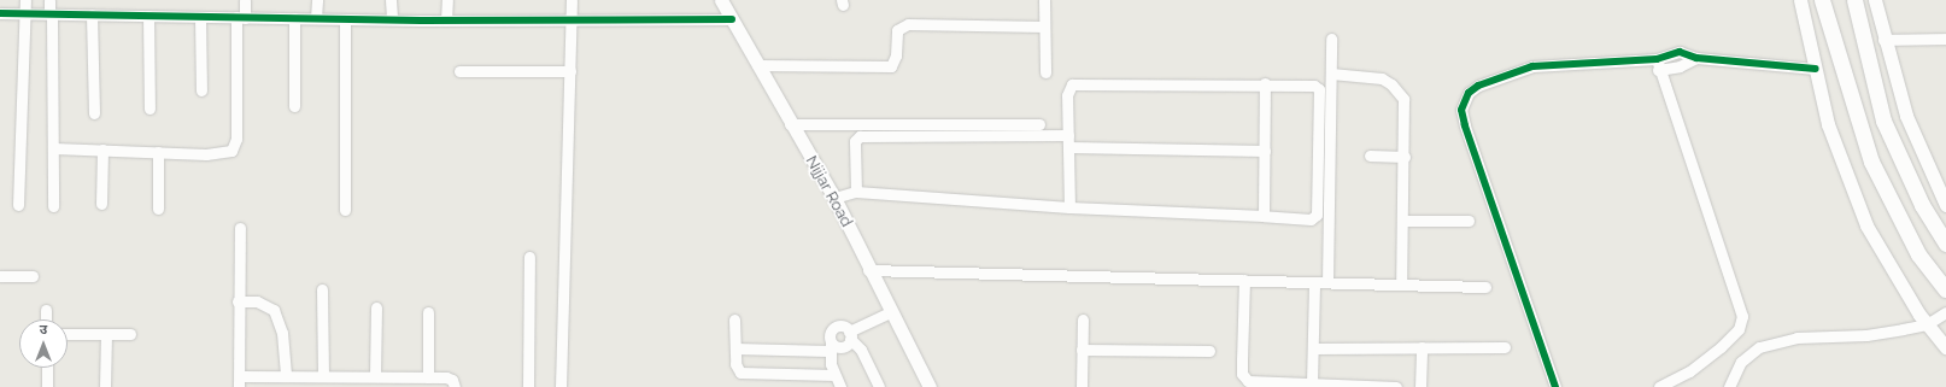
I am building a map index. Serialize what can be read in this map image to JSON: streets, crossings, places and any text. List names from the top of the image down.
{
  "streets": {
    "street": ["Nijjar Road"]
  },
  "north": "top"
}
